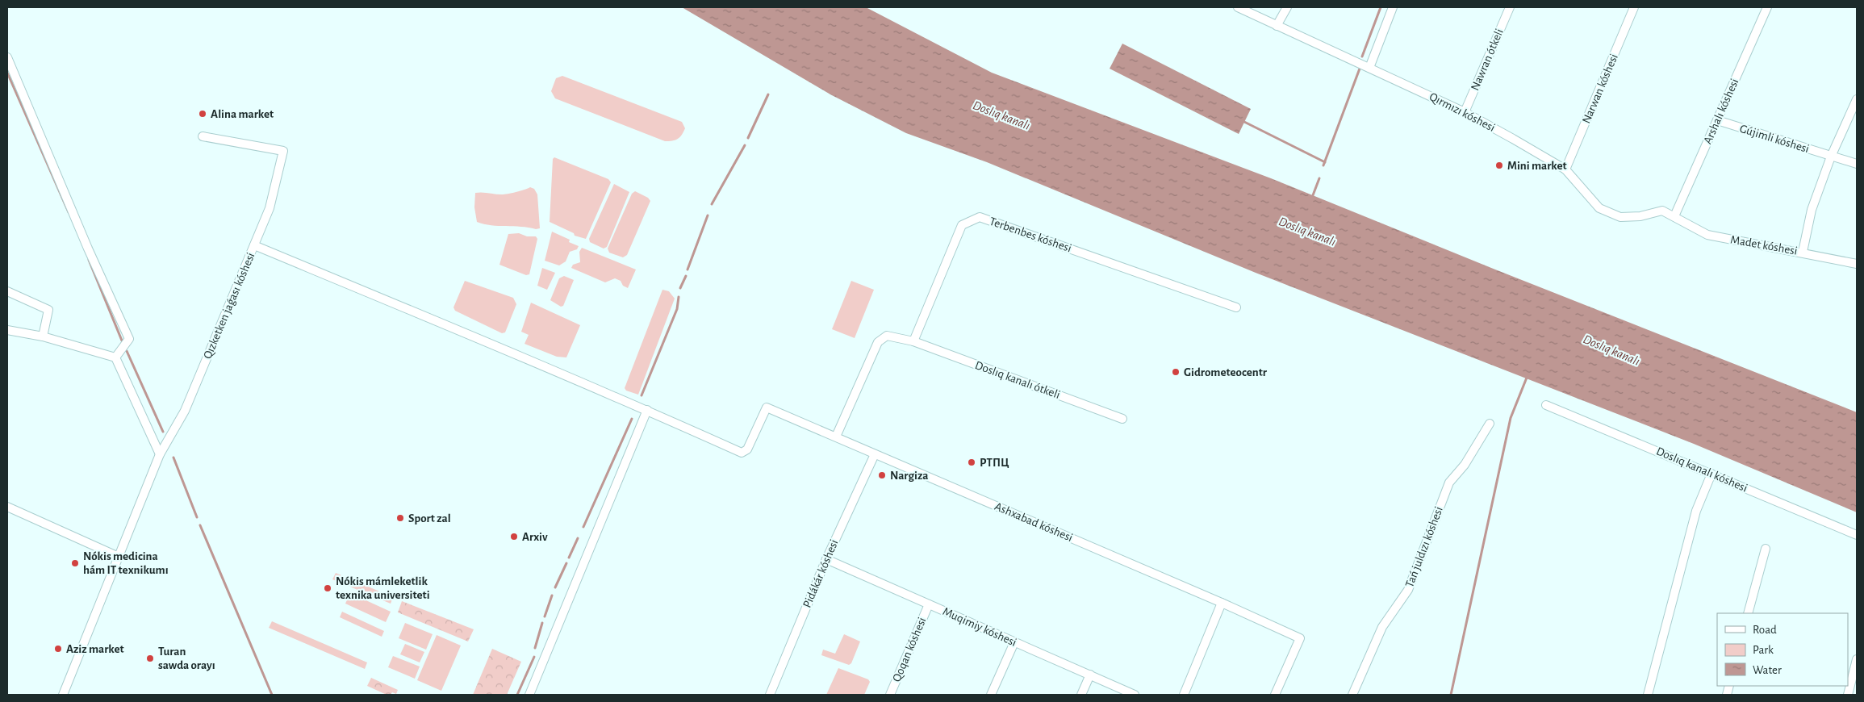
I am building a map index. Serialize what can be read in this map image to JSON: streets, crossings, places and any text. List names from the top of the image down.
{
  "streets": {
    "street": [
      "Nawran ótkeli",
      "Narwan kóshesi",
      "Arshalı kóshesi",
      "Qırmızı kóshesi",
      "Gújimli kóshesi",
      "Terbenbes kóshesi",
      "Madet kóshesi",
      "Qızketken jaǵası kóshesi",
      "Doslıq kanalı ótkeli",
      "Doslıq kanalı kóshesi",
      "Ashxabad kóshesi",
      "Tań juldızı kóshesi",
      "Pidákár kóshesi",
      "Muqimiy kóshesi",
      "Qoqan kóshesi"
    ]
  },
  "crossings": [
    ["Nawran ótkeli", "Qırmızı kóshesi"],
    ["Narwan kóshesi", "Qırmızı kóshesi"],
    ["Arshalı kóshesi", "Qırmızı kóshesi"],
    ["Arshalı kóshesi", "Gújimli kóshesi"],
    ["Arshalı kóshesi", "Madet kóshesi"],
    ["Qırmızı kóshesi", "Madet kóshesi"],
    ["Terbenbes kóshesi", "Doslıq kanalı ótkeli"],
    ["Ashxabad kóshesi", "Pidákár kóshesi"],
    ["Pidákár kóshesi", "Muqimiy kóshesi"],
    ["Muqimiy kóshesi", "Qoqan kóshesi"]
  ],
  "water": ["Doslıq kanalı"],
  "places": [
    "Alina market",
    "Mini market",
    "Gidrometeocentr",
    "РТПЦ",
    "Nargiza",
    "Sport zal",
    "Arxiv",
    "Nókis medicina hám IT texnikumı",
    "Nókis mámleketlik texnika universiteti",
    "Aziz market",
    "Turan sawda orayı"
  ],
  "legend": ["Road", "Park", "Water"]
}
